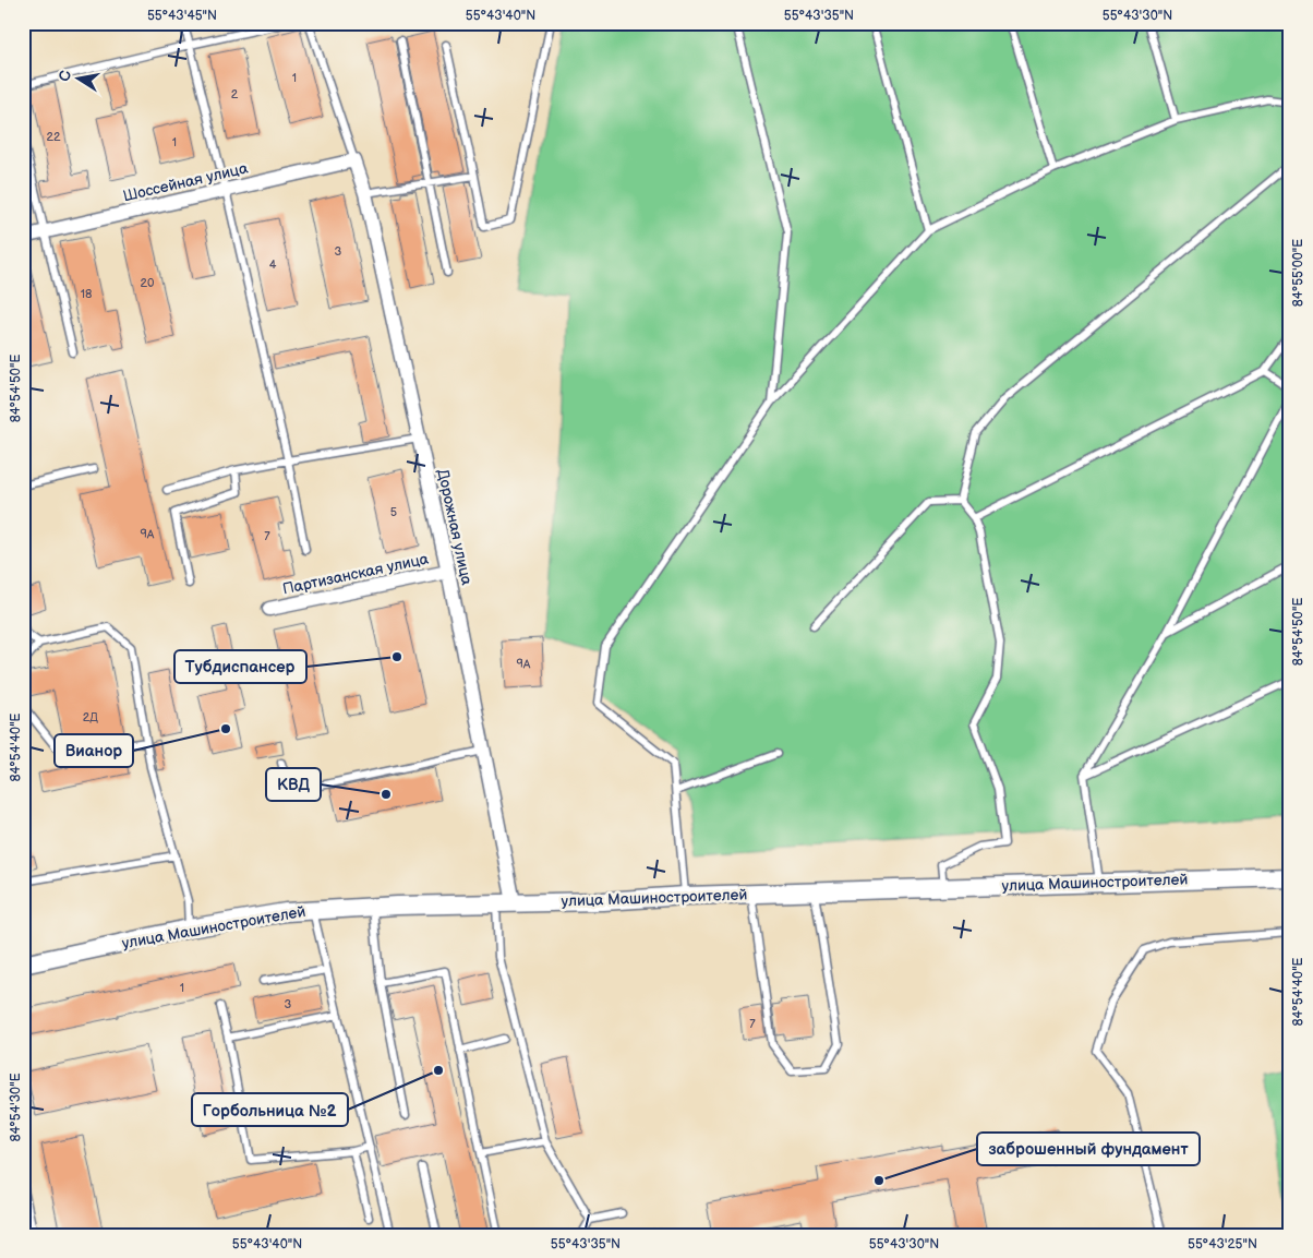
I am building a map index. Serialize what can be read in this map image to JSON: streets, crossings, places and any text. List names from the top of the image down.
{
  "streets": {
    "street": [
      "Шоссейная улица",
      "Дорожная улица",
      "Партизанская улица",
      "улица Машиностроителей"
    ]
  },
  "crossings": [
    ["Шоссейная улица", "Дорожная улица"],
    ["Дорожная улица", "Партизанская улица"],
    ["Дорожная улица", "улица Машиностроителей"]
  ],
  "places": [
    "Тубдиспансер",
    "Вианор",
    "КВД",
    "Горбольница №2",
    "заброшенный фундамент"
  ],
  "house_numbers": [
    "1",
    "2",
    "22",
    "1",
    "3",
    "4",
    "20",
    "18",
    "5",
    "9А",
    "7",
    "9А",
    "2Д",
    "1",
    "3",
    "7"
  ],
  "north": "left",
  "coordinates": [
    "55°43'45\"N",
    "55°43'40\"N",
    "55°43'35\"N",
    "55°43'30\"N",
    "84°55'00\"E",
    "84°54'50\"E",
    "84°54'40\"E",
    "84°54'30\"E",
    "55°43'25\"N"
  ]
}
